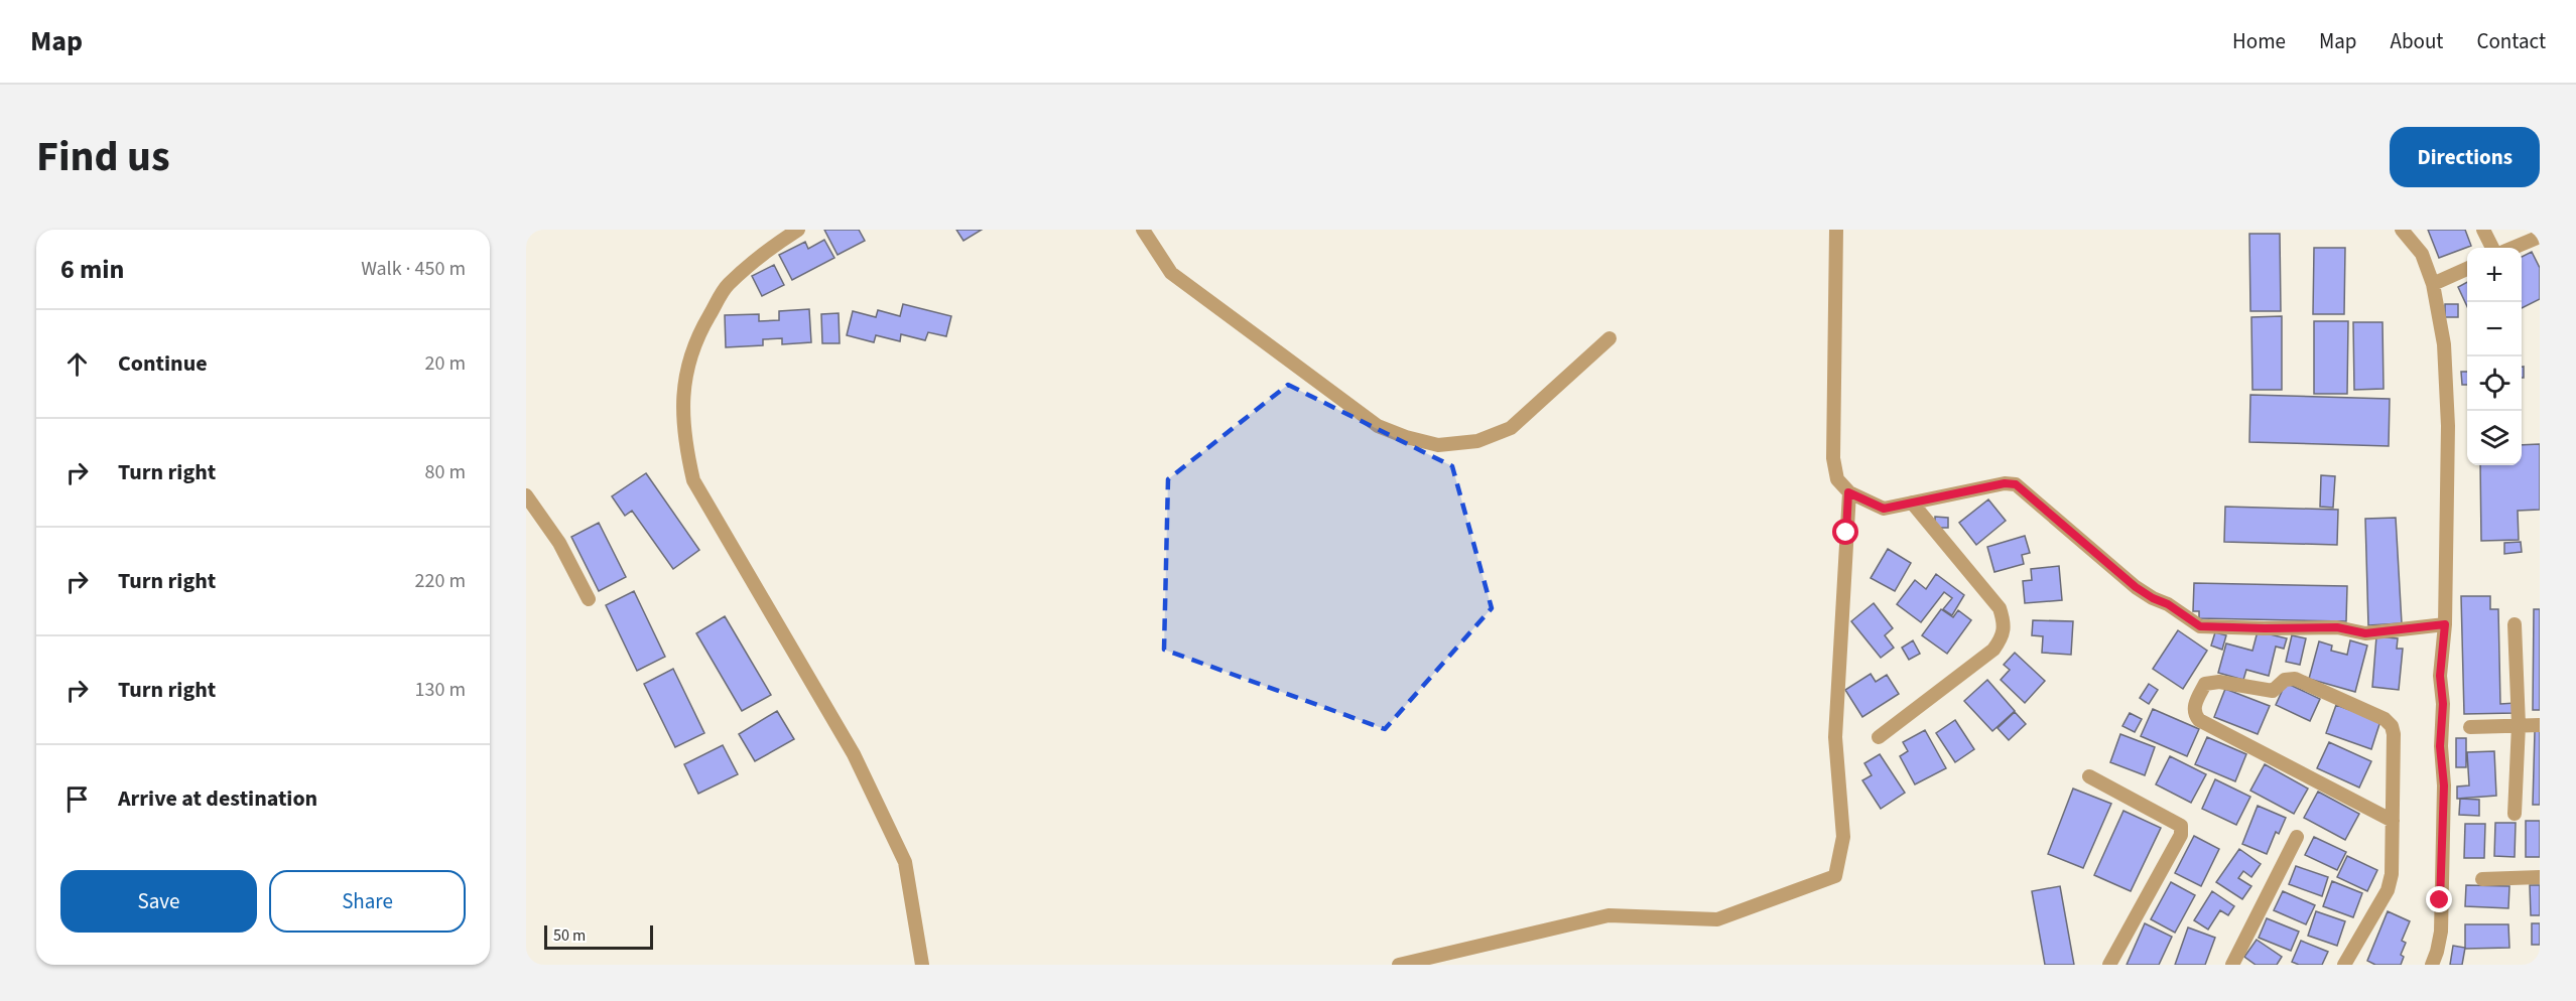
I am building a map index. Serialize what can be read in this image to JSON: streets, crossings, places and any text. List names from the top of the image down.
{
  "scale_bar": "50 m",
  "page": {
    "header": "Map",
    "nav": [
      "Home",
      "Map",
      "About",
      "Contact"
    ],
    "title": "Find us",
    "buttons": [
      "Directions",
      ["Save", "Share"]
    ],
    "heading": ["6 min", "Walk · 450 m"],
    "map_buttons": ["+", "−"],
    "list": [
      ["Continue", "20 m"],
      ["Turn right", "80 m"],
      ["Turn right", "220 m"],
      ["Turn right", "130 m"],
      "Arrive at destination"
    ],
    "scale": "50 m"
  }
}
